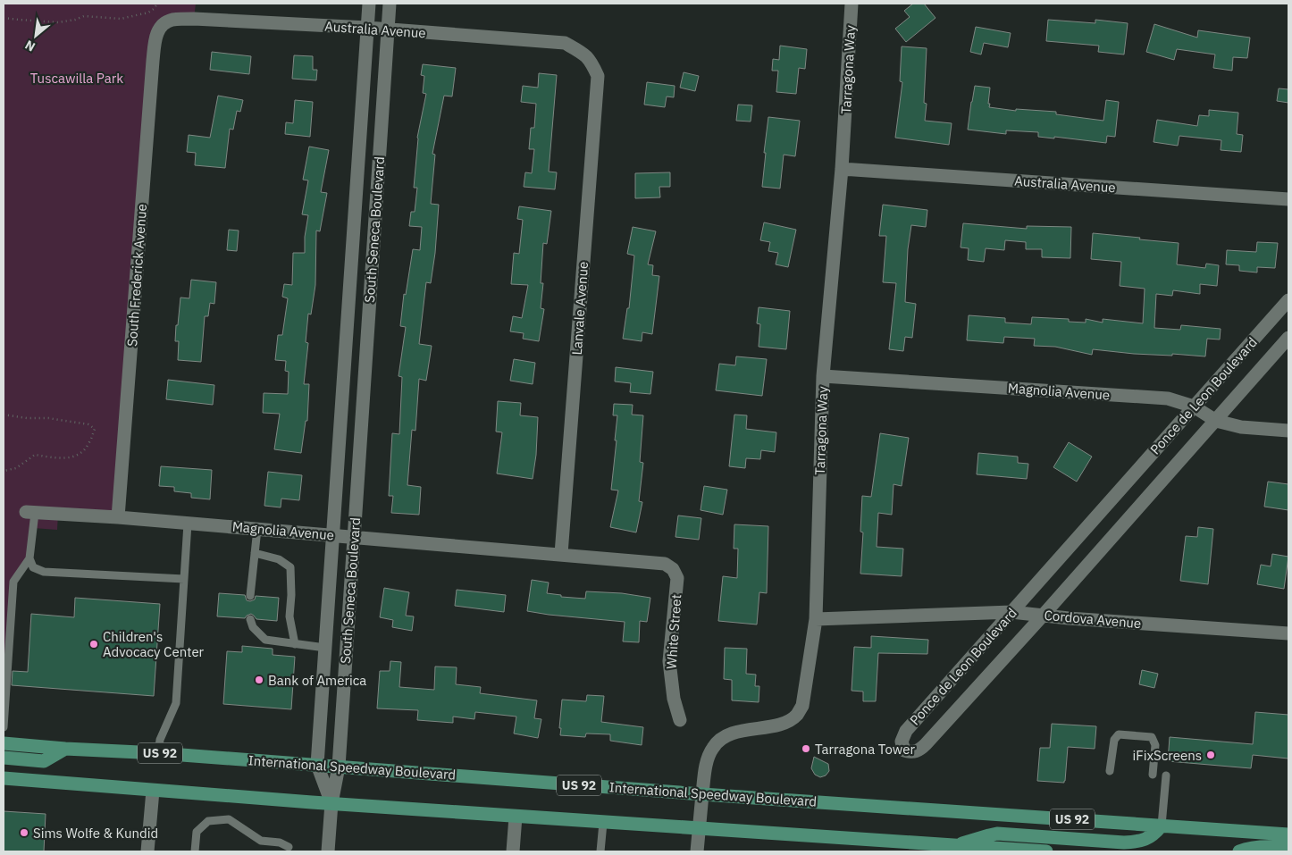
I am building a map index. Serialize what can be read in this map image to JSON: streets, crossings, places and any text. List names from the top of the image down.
{
  "streets": {
    "main road": ["US 92", "International Speedway Boulevard"],
    "street": [
      "Australia Avenue",
      "Tarragona Way",
      "South Seneca Boulevard",
      "South Frederick Avenue",
      "Lanvale Avenue",
      "Magnolia Avenue",
      "Ponce de Leon Boulevard",
      "Cordova Avenue",
      "White Street"
    ]
  },
  "crossings": [
    ["Australia Avenue", "Tarragona Way"],
    ["Australia Avenue", "South Seneca Boulevard"],
    ["Australia Avenue", "South Frederick Avenue"],
    ["Australia Avenue", "Lanvale Avenue"],
    ["Tarragona Way", "Magnolia Avenue"],
    ["Tarragona Way", "Cordova Avenue"],
    ["Tarragona Way", "International Speedway Boulevard"],
    ["South Seneca Boulevard", "Magnolia Avenue"],
    ["South Seneca Boulevard", "International Speedway Boulevard"],
    ["South Frederick Avenue", "Magnolia Avenue"],
    ["Lanvale Avenue", "Magnolia Avenue"],
    ["Magnolia Avenue", "Ponce de Leon Boulevard"],
    ["Magnolia Avenue", "White Street"],
    ["Ponce de Leon Boulevard", "Cordova Avenue"]
  ],
  "parks": ["Tuscawilla Park"],
  "places": [
    "Children's Advocacy Center",
    "Bank of America",
    "Tarragona Tower",
    "iFixScreens",
    "Sims Wolfe & Kundid"
  ],
  "north": "bottom left"
}
